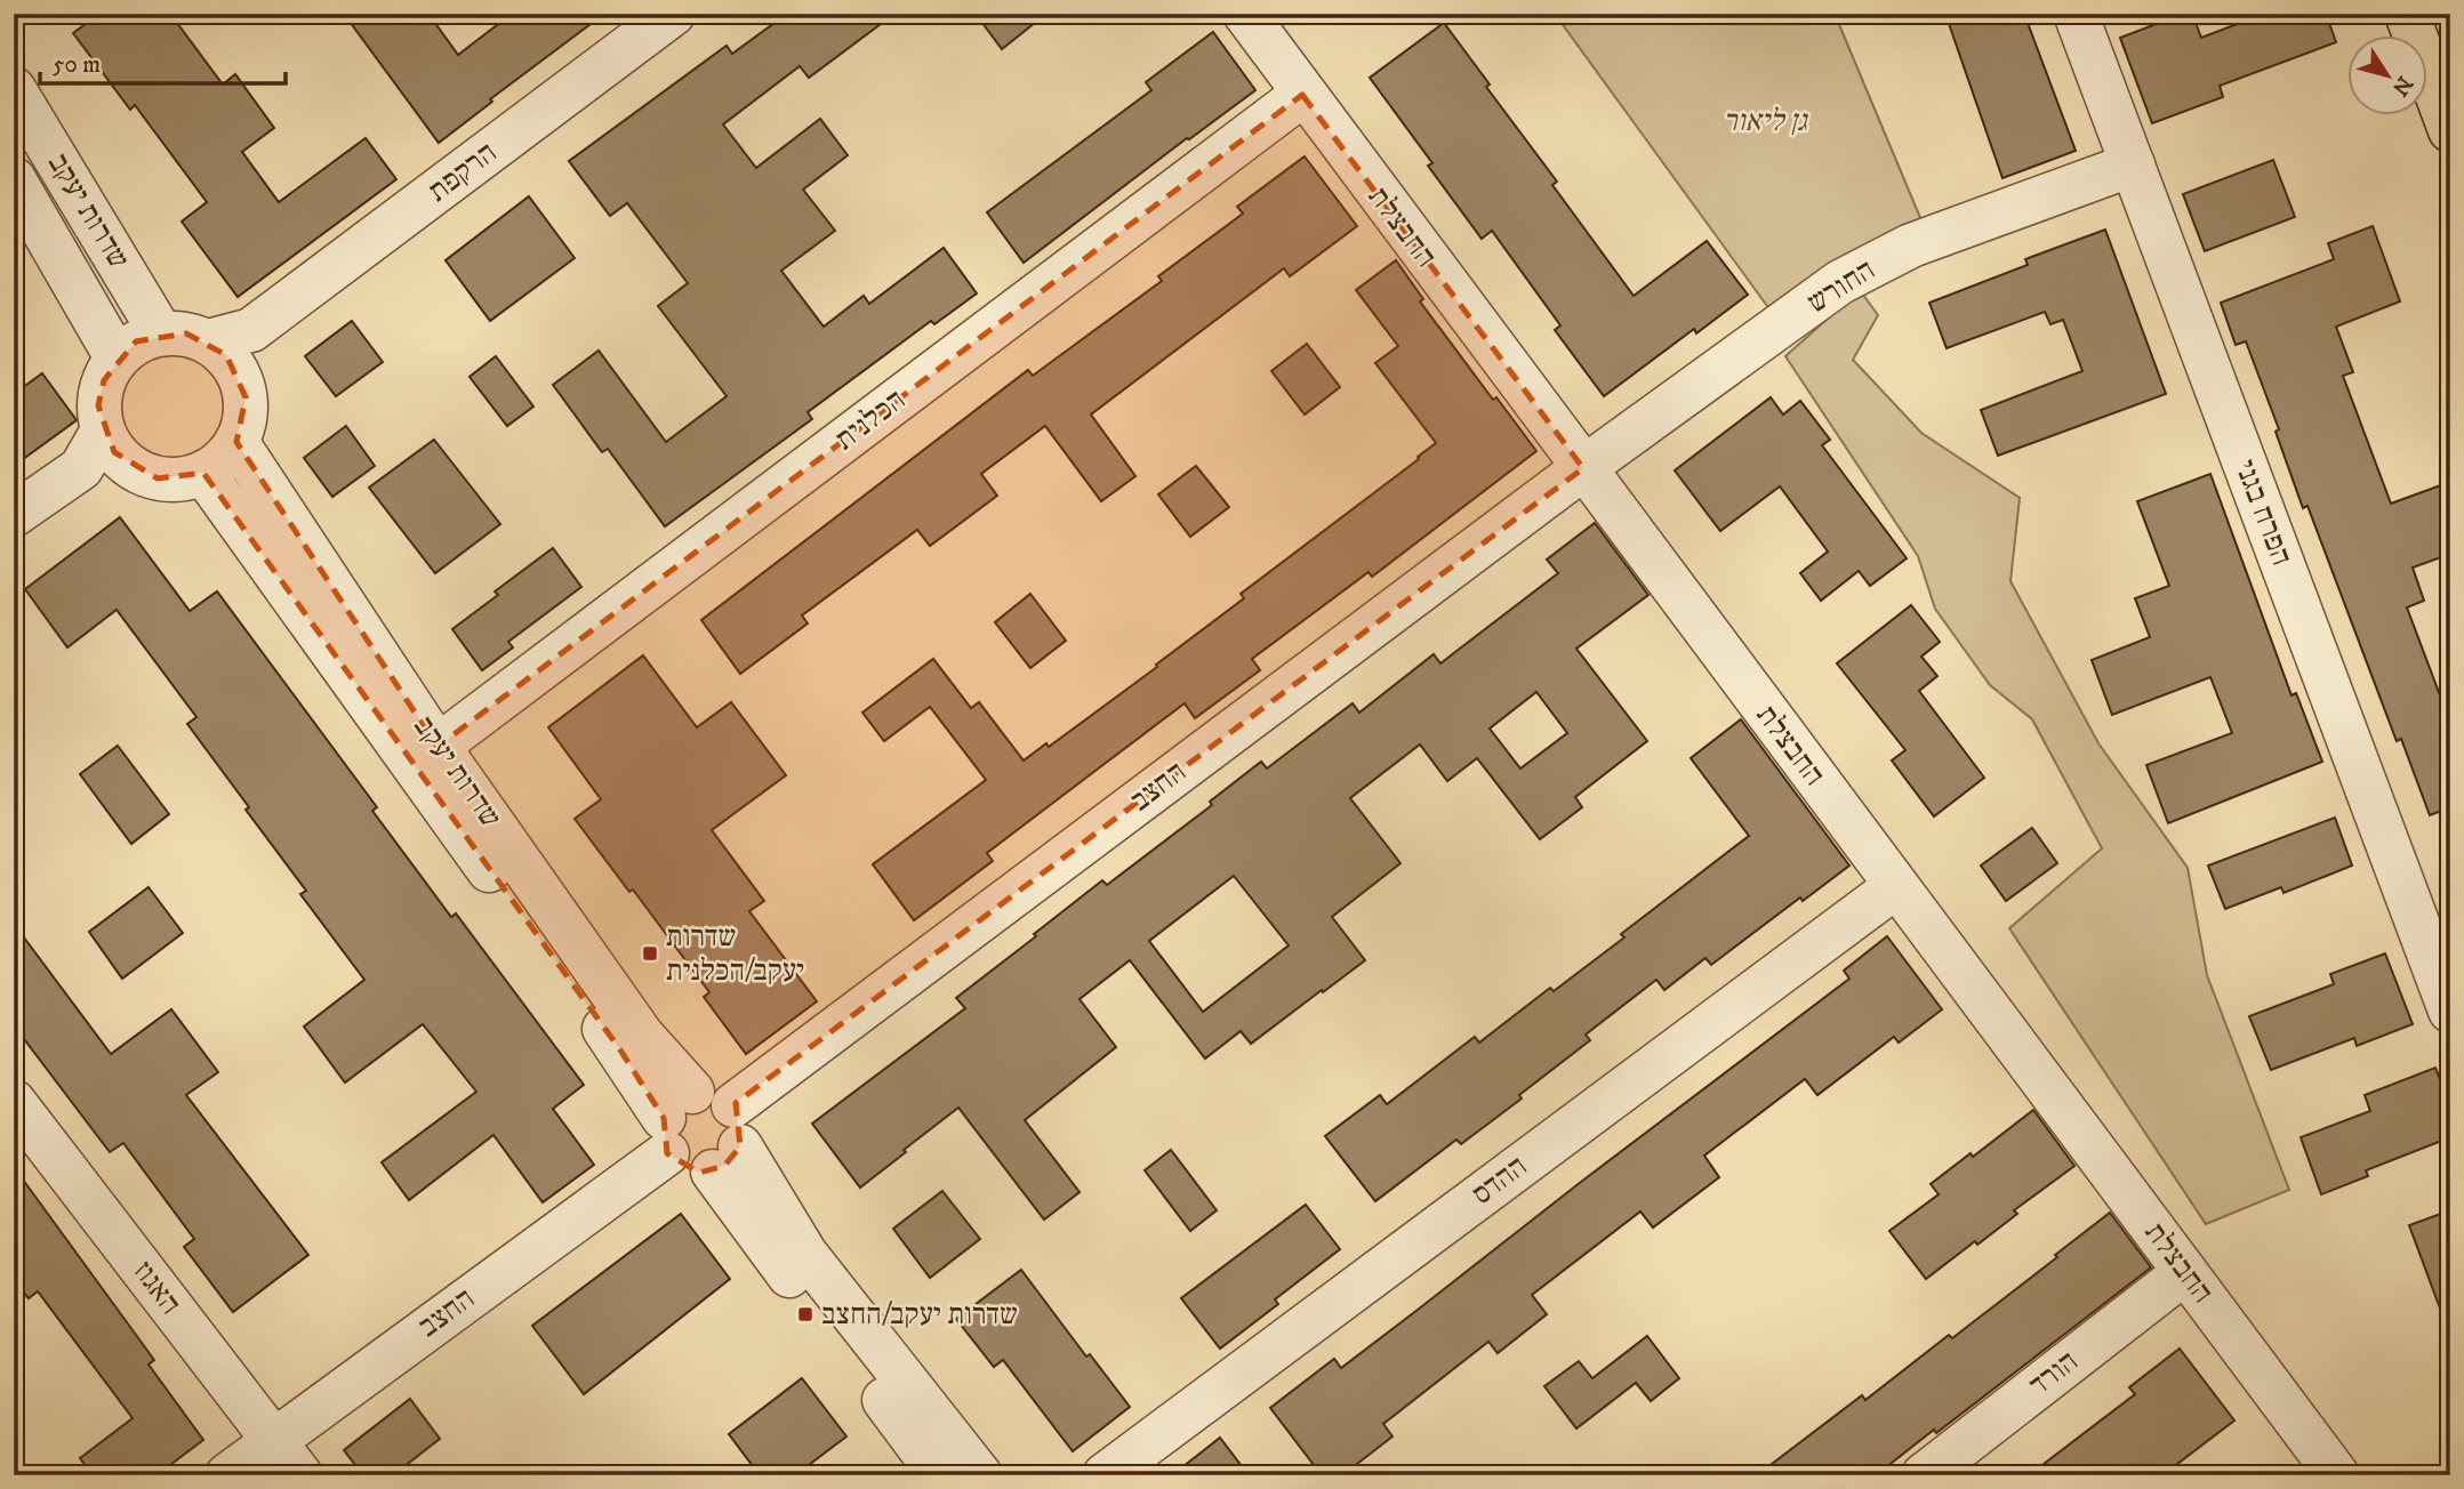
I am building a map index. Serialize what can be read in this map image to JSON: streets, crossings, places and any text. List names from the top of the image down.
{
  "streets": {
    "street": [
      "הרקפת",
      "שדרות יעקב",
      "החבצלת",
      "החורש",
      "הכלנית",
      "הפרח בגני",
      "החצב",
      "ההדס",
      "האגוז",
      "הורד"
    ]
  },
  "crossings": [
    ["הרקפת", "שדרות יעקב"],
    ["שדרות יעקב", "הכלנית"],
    ["שדרות יעקב", "החצב"],
    ["החבצלת", "החורש"],
    ["החבצלת", "הכלנית"],
    ["החבצלת", "החצב"],
    ["החבצלת", "ההדס"],
    ["החבצלת", "הורד"],
    ["החורש", "הפרח בגני"],
    ["החורש", "החצב"],
    ["החצב", "האגוז"]
  ],
  "parks": ["גן ליאור"],
  "places": {
    "transit": ["שדרות יעקב/הכלנית", "שדרות יעקב/החצב"]
  },
  "scale_bar": "50 m",
  "north": "bottom right"
}
